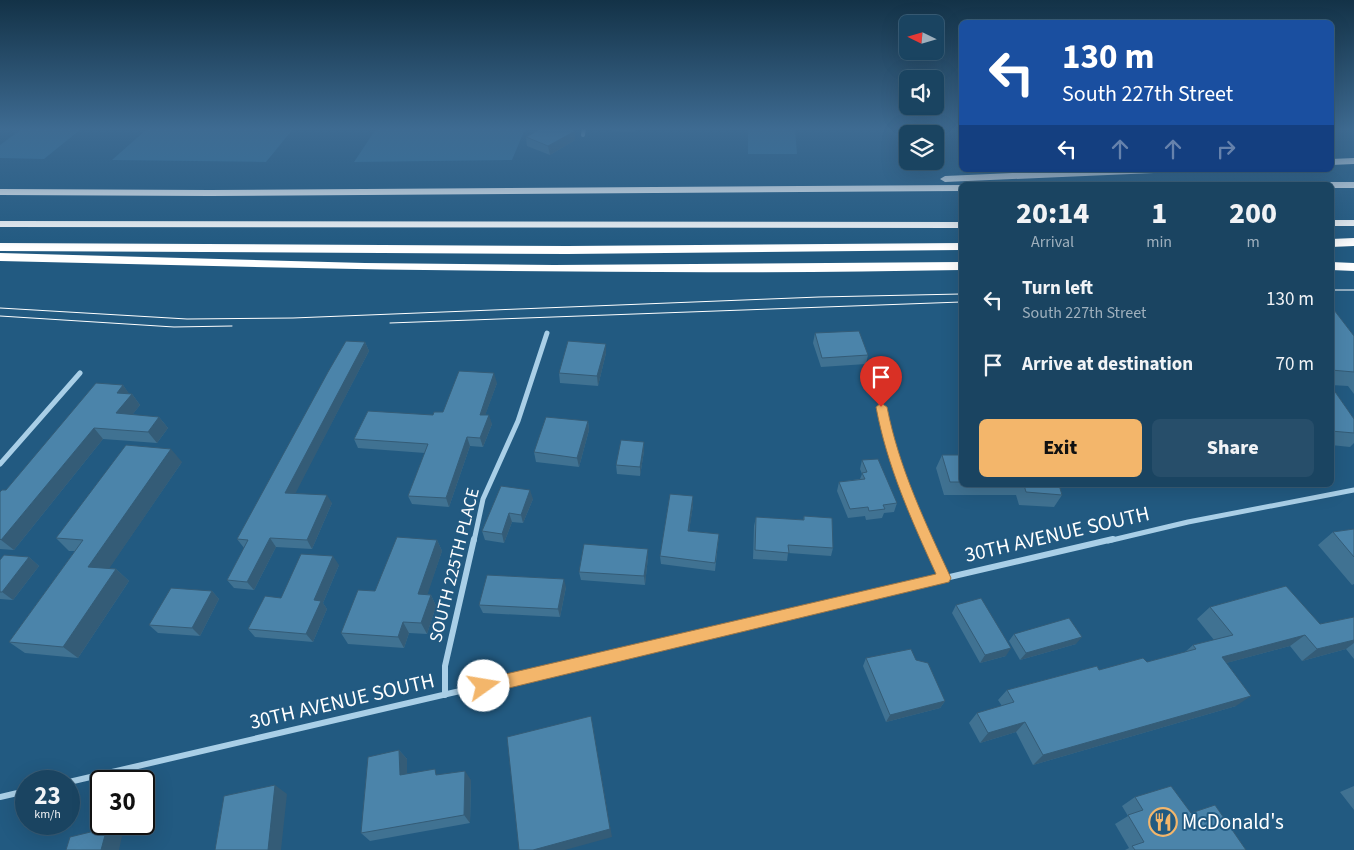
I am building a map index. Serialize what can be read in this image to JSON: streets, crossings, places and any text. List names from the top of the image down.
{
  "streets": {
    "street": ["30TH AVENUE SOUTH", "SOUTH 225TH PLACE"]
  },
  "crossings": [
    ["30TH AVENUE SOUTH", "SOUTH 225TH PLACE"]
  ],
  "places": {
    "restaurant": ["McDonald's"]
  },
  "north": "left",
  "page": {
    "turn": ["130 m", "South 227th Street"],
    "eta": [
      "20:14",
      "Arrival",
      "1",
      "min",
      "200",
      "m"
    ],
    "list": [
      {
        "name": "Turn left",
        "note": "South 227th Street",
        "value": "130 m"
      },
      {
        "name": "Arrive at destination",
        "value": "70 m"
      }
    ],
    "buttons": ["Exit", "Share"],
    "speed": "23 km/h",
    "limit": "30"
  }
}
